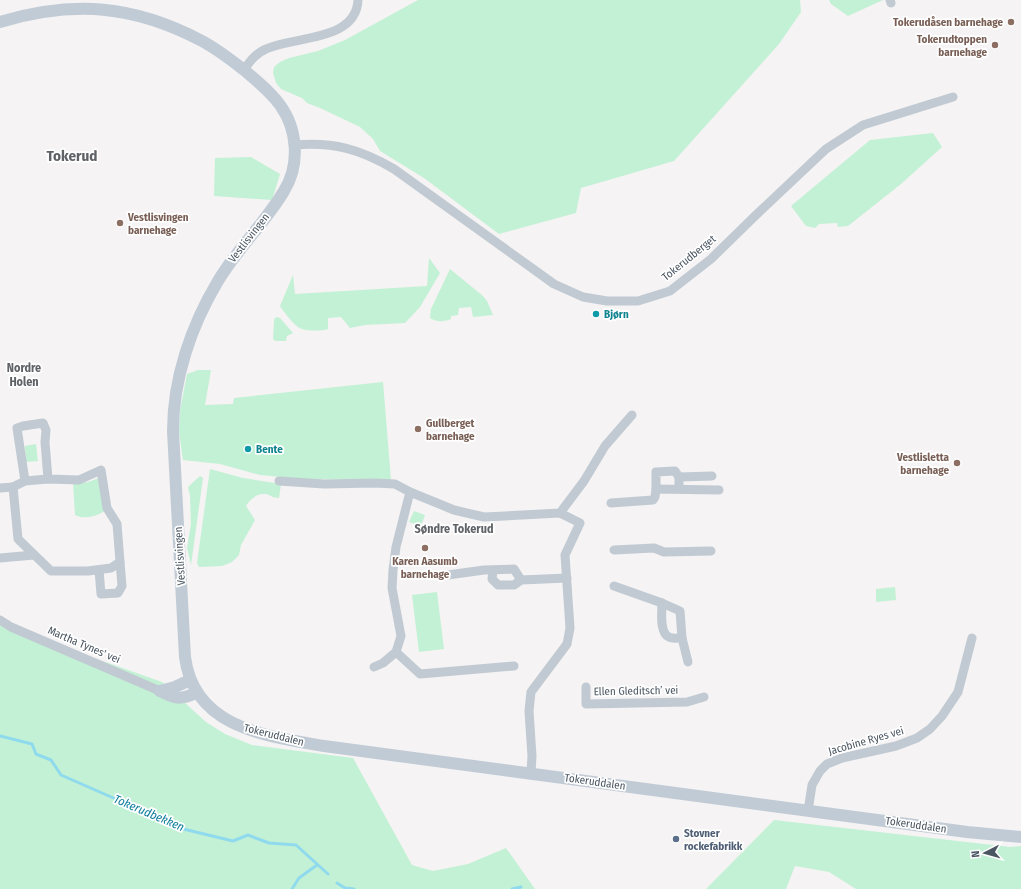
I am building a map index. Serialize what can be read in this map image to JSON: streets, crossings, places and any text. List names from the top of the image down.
{
  "streets": {
    "street": [
      "Vestlisvingen",
      "Tokerudberget",
      "Martha Tynes' vei",
      "Ellen Gleditsch’ vei",
      "Tokeruddalen",
      "Jacobine Ryes vei"
    ]
  },
  "crossings": [
    ["Vestlisvingen", "Tokerudberget"],
    ["Vestlisvingen", "Tokeruddalen"],
    ["Tokeruddalen", "Jacobine Ryes vei"]
  ],
  "districts": ["Tokerud", "Nordre Holen", "Søndre Tokerud"],
  "water": ["Tokerudbekken"],
  "places": [
    "Tokerudåsen barnehage",
    "Tokerudtoppen barnehage",
    "Vestlisvingen barnehage",
    "Bjørn",
    "Gullberget barnehage",
    "Bente",
    "Vestlisletta barnehage",
    "Karen Aasumb barnehage",
    "Stovner rockefabrikk"
  ],
  "north": "left"
}
